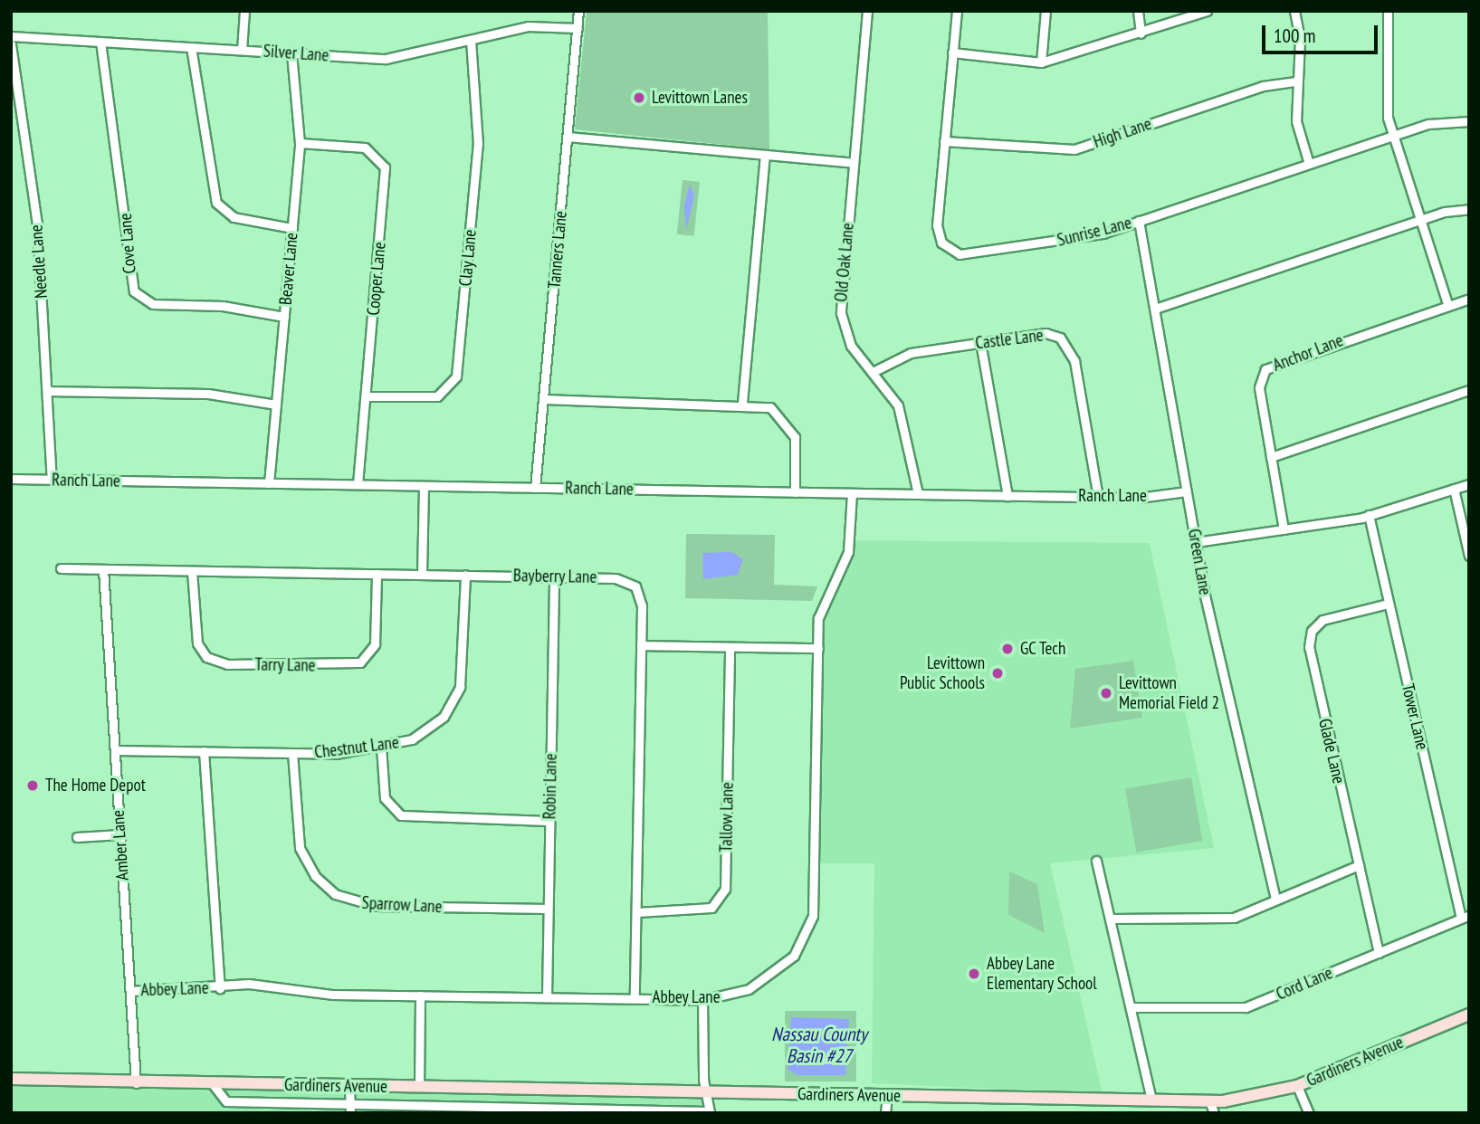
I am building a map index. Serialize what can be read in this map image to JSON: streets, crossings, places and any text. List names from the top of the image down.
{
  "streets": {
    "main road": ["Gardiners Avenue"],
    "street": [
      "Silver Lane",
      "High Lane",
      "Sunrise Lane",
      "Cove Lane",
      "Tanners Lane",
      "Clay Lane",
      "Needle Lane",
      "Old Oak Lane",
      "Beaver Lane",
      "Cooper Lane",
      "Castle Lane",
      "Anchor Lane",
      "Ranch Lane",
      "Green Lane",
      "Bayberry Lane",
      "Tarry Lane",
      "Tower Lane",
      "Chestnut Lane",
      "Glade Lane",
      "Robin Lane",
      "Tallow Lane",
      "Amber Lane",
      "Sparrow Lane",
      "Cord Lane",
      "Abbey Lane"
    ]
  },
  "crossings": [
    ["Silver Lane", "Cove Lane"],
    ["Silver Lane", "Tanners Lane"],
    ["Silver Lane", "Clay Lane"],
    ["Silver Lane", "Beaver Lane"],
    ["High Lane", "Sunrise Lane"],
    ["Sunrise Lane", "Green Lane"],
    ["Cove Lane", "Beaver Lane"],
    ["Tanners Lane", "Ranch Lane"],
    ["Clay Lane", "Cooper Lane"],
    ["Needle Lane", "Ranch Lane"],
    ["Old Oak Lane", "Castle Lane"],
    ["Old Oak Lane", "Ranch Lane"],
    ["Beaver Lane", "Cooper Lane"],
    ["Beaver Lane", "Ranch Lane"],
    ["Cooper Lane", "Ranch Lane"],
    ["Castle Lane", "Ranch Lane"],
    ["Ranch Lane", "Green Lane"],
    ["Ranch Lane", "Abbey Lane"],
    ["Bayberry Lane", "Tarry Lane"],
    ["Bayberry Lane", "Chestnut Lane"],
    ["Bayberry Lane", "Robin Lane"],
    ["Bayberry Lane", "Tallow Lane"],
    ["Bayberry Lane", "Amber Lane"],
    ["Bayberry Lane", "Abbey Lane"],
    ["Tower Lane", "Glade Lane"],
    ["Tower Lane", "Cord Lane"],
    ["Chestnut Lane", "Amber Lane"],
    ["Chestnut Lane", "Sparrow Lane"],
    ["Glade Lane", "Cord Lane"],
    ["Robin Lane", "Sparrow Lane"],
    ["Robin Lane", "Abbey Lane"],
    ["Amber Lane", "Abbey Lane"],
    ["Amber Lane", "Gardiners Avenue"]
  ],
  "water": ["Nassau County Basin #27"],
  "places": [
    "Levittown Lanes",
    "GC Tech",
    "Levittown Public Schools",
    "Levittown Memorial Field 2",
    "The Home Depot",
    "Abbey Lane Elementary School"
  ],
  "scale_bar": "100 m"
}
